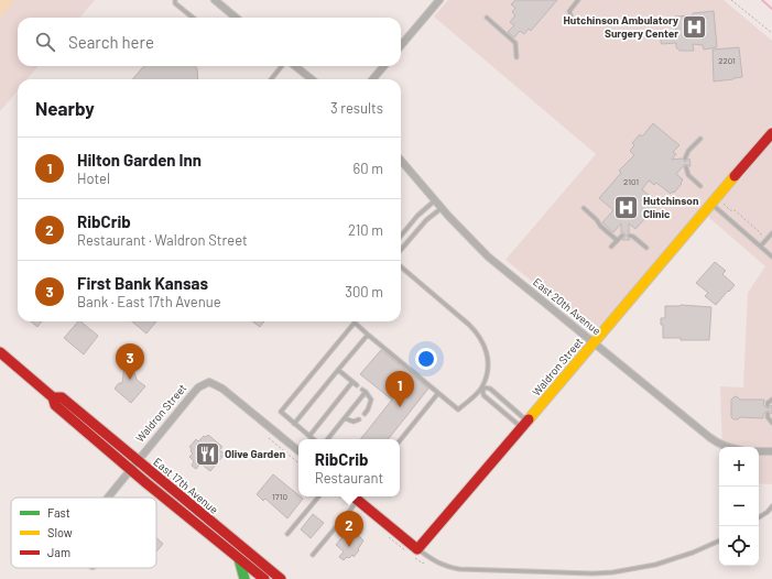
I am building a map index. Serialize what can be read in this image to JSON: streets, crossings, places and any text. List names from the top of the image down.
{
  "streets": {
    "main road": ["Waldron Street", "East 17th Avenue"],
    "street": ["East 20th Avenue"]
  },
  "crossings": [
    ["East 20th Avenue", "Waldron Street"],
    ["Waldron Street", "East 17th Avenue"]
  ],
  "places": {
    "hospital": ["Hutchinson Ambulatory Surgery Center", "Hutchinson Clinic"],
    "restaurant": ["Olive Garden"]
  },
  "house_numbers": ["2201", "2101", "1710"],
  "legend": ["Fast", "Slow", "Jam"],
  "page": {
    "search": "Search here",
    "heading": ["Nearby", "3 results"],
    "list": [
      {
        "mark": "1",
        "name": "Hilton Garden Inn",
        "note": "Hotel",
        "value": "60 m"
      },
      {
        "mark": "2",
        "name": "RibCrib",
        "note": "Restaurant · Waldron Street",
        "value": "210 m"
      },
      {
        "mark": "3",
        "name": "First Bank Kansas",
        "note": "Bank · East 17th Avenue",
        "value": "300 m"
      }
    ],
    "pins": ["3", "1", "2"],
    "popup": ["RibCrib", "Restaurant"],
    "map_buttons": ["+", "−"]
  }
}
